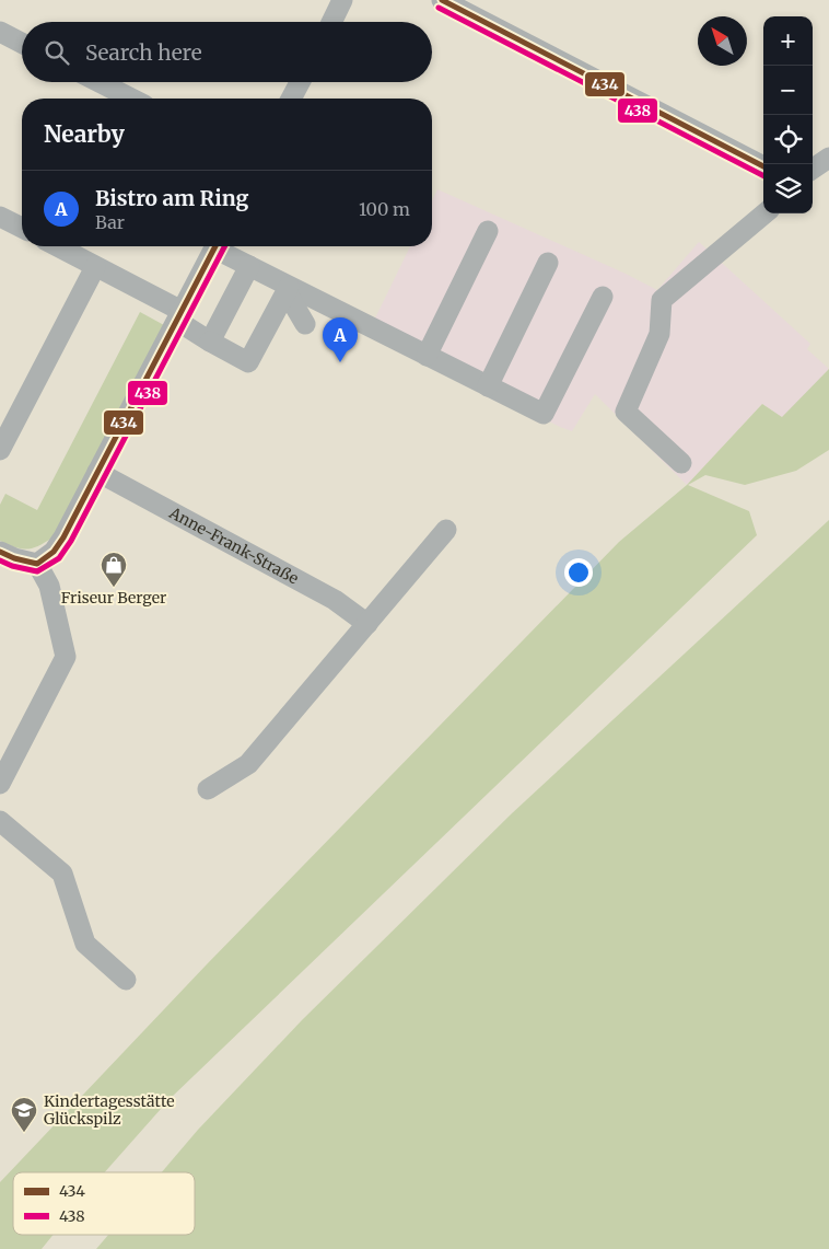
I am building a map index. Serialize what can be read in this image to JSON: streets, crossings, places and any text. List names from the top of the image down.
{
  "streets": {
    "street": ["Anne-Frank-Straße"]
  },
  "places": {
    "shop": ["Friseur Berger"],
    "school or university": ["Kindertagesstätte Glückspilz"]
  },
  "lines": ["transit line 434", "transit line 438"],
  "legend": ["434", "438"],
  "north": "top left",
  "page": {
    "map_buttons": ["+", "−"],
    "search": "Search here",
    "heading": "Nearby",
    "list": [
      {
        "mark": "A",
        "name": "Bistro am Ring",
        "note": "Bar",
        "value": "100 m"
      }
    ],
    "pins": "A"
  }
}
